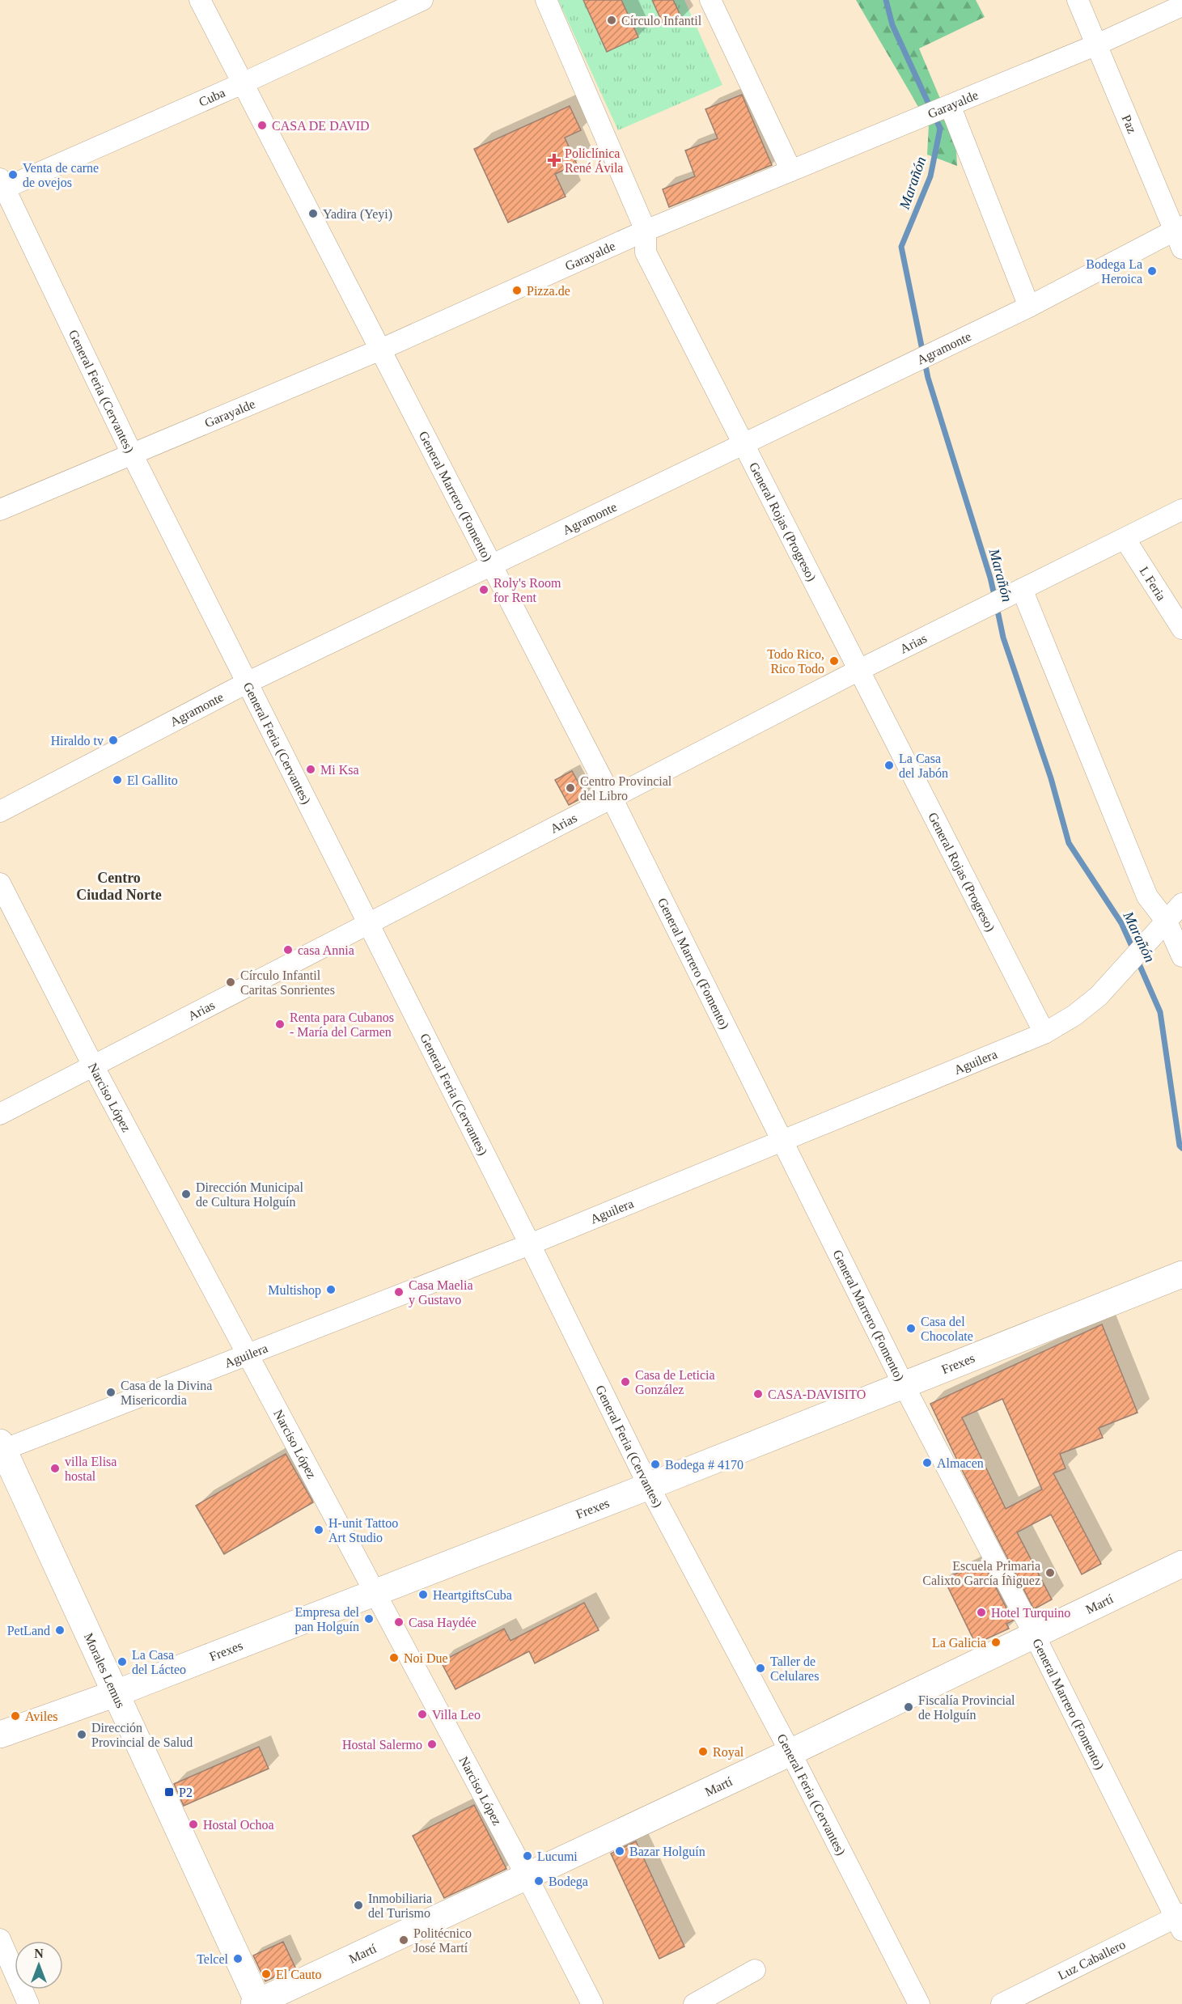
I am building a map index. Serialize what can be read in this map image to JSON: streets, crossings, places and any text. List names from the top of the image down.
{
  "streets": {
    "main road": ["Frexes", "Martí", "Morales Lemus"],
    "street": [
      "Cuba",
      "Garayalde",
      "Paz",
      "Agramonte",
      "General Feria (Cervantes)",
      "General Marrero (Fomento)",
      "General Rojas (Progreso)",
      "L Feria",
      "Arias",
      "Aguilera",
      "Narciso López",
      "Luz Caballero"
    ]
  },
  "crossings": [
    ["Cuba", "General Feria (Cervantes)"],
    ["Cuba", "General Marrero (Fomento)"],
    ["Garayalde", "Paz"],
    ["Garayalde", "General Feria (Cervantes)"],
    ["Garayalde", "General Marrero (Fomento)"],
    ["Garayalde", "General Rojas (Progreso)"],
    ["Paz", "Agramonte"],
    ["Agramonte", "General Feria (Cervantes)"],
    ["Agramonte", "General Marrero (Fomento)"],
    ["Agramonte", "General Rojas (Progreso)"],
    ["General Feria (Cervantes)", "Arias"],
    ["General Feria (Cervantes)", "Aguilera"],
    ["General Feria (Cervantes)", "Frexes"],
    ["General Feria (Cervantes)", "Martí"],
    ["General Marrero (Fomento)", "Arias"],
    ["General Marrero (Fomento)", "Aguilera"],
    ["General Marrero (Fomento)", "Frexes"],
    ["General Marrero (Fomento)", "Martí"],
    ["General Marrero (Fomento)", "Luz Caballero"],
    ["General Rojas (Progreso)", "Arias"],
    ["General Rojas (Progreso)", "Aguilera"],
    ["L Feria", "Arias"],
    ["Arias", "Narciso López"],
    ["Aguilera", "Narciso López"],
    ["Aguilera", "Morales Lemus"],
    ["Narciso López", "Frexes"],
    ["Narciso López", "Martí"],
    ["Frexes", "Morales Lemus"],
    ["Martí", "Morales Lemus"]
  ],
  "districts": ["Centro Ciudad Norte"],
  "water": ["Marañón"],
  "places": {
    "other": [
      "Círculo Infantil",
      "CASA DE DAVID",
      "Venta de carne de ovejos",
      "Yadira (Yeyi)",
      "Bodega La Heroica",
      "Pizza.de",
      "Roly's Room for Rent",
      "Todo Rico, Rico Todo",
      "Hiraldo tv",
      "La Casa del Jabón",
      "Mi Ksa",
      "El Gallito",
      "Centro Provincial del Libro",
      "casa Annia",
      "Círculo Infantil Caritas Sonrientes",
      "Renta para Cubanos - María del Carmen",
      "Dirección Municipal de Cultura Holguín",
      "Multishop",
      "Casa Maelia y Gustavo",
      "Casa del Chocolate",
      "Casa de Leticia González",
      "Casa de la Divina Misericordia",
      "CASA-DAVISITO",
      "Almacen",
      "Bodega # 4170",
      "villa Elisa hostal",
      "H-unit Tattoo Art Studio",
      "Escuela Primaria Calixto García Íñiguez",
      "HeartgiftsCuba",
      "Hotel Turquino",
      "Empresa del pan Holguín",
      "Casa Haydée",
      "PetLand",
      "La Galicia",
      "Noi Due",
      "La Casa del Lácteo",
      "Taller de Celulares",
      "Fiscalía Provincial de Holguín",
      "Villa Leo",
      "Aviles",
      "Dirección Provincial de Salud",
      "Hostal Salermo",
      "Royal",
      "Hostal Ochoa",
      "Bazar Holguín",
      "Lucumi",
      "Bodega",
      "Inmobiliaria del Turismo",
      "Politécnico José Martí",
      "Telcel",
      "El Cauto"
    ],
    "health": ["Policlínica René Ávila"],
    "transit": ["P2"]
  },
  "north": "top"
}
